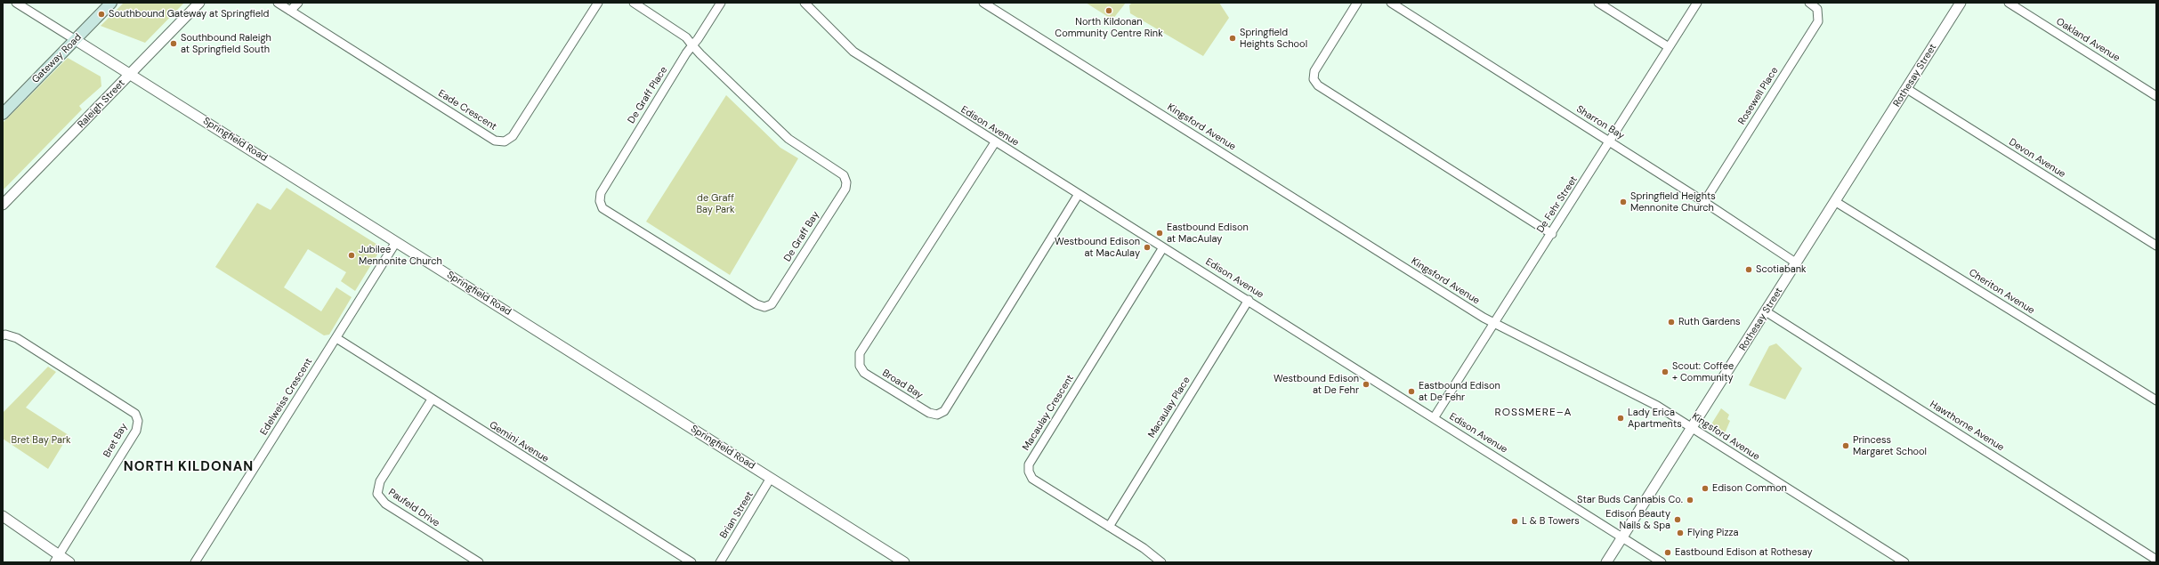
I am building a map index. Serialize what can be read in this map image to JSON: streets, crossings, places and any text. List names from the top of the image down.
{
  "streets": {
    "main road": ["Gateway Road"],
    "street": [
      "Oakland Avenue",
      "Rothesay Street",
      "De Graff Place",
      "Rosewell Place",
      "Raleigh Street",
      "Eade Crescent",
      "Sharron Bay",
      "Edison Avenue",
      "Kingsford Avenue",
      "Springfield Road",
      "Devon Avenue",
      "De Fehr Street",
      "De Graff Bay",
      "Cheriton Avenue",
      "Broad Bay",
      "Edelweiss Crescent",
      "Macaulay Place",
      "Macaulay Crescent",
      "Hawthorne Avenue",
      "Bret Bay",
      "Gemini Avenue",
      "Paufeld Drive",
      "Brian Street"
    ]
  },
  "crossings": [
    ["Gateway Road", "Springfield Road"],
    ["Rothesay Street", "Sharron Bay"],
    ["Rothesay Street", "Edison Avenue"],
    ["Rothesay Street", "Kingsford Avenue"],
    ["Rothesay Street", "Devon Avenue"],
    ["Rothesay Street", "Cheriton Avenue"],
    ["Rothesay Street", "Hawthorne Avenue"],
    ["De Graff Place", "De Graff Bay"],
    ["Rosewell Place", "Sharron Bay"],
    ["Raleigh Street", "Springfield Road"],
    ["Sharron Bay", "De Fehr Street"],
    ["Edison Avenue", "De Fehr Street"],
    ["Edison Avenue", "Broad Bay"],
    ["Edison Avenue", "Macaulay Place"],
    ["Edison Avenue", "Macaulay Crescent"],
    ["Kingsford Avenue", "De Fehr Street"],
    ["Springfield Road", "Edelweiss Crescent"],
    ["Springfield Road", "Brian Street"],
    ["Edelweiss Crescent", "Gemini Avenue"],
    ["Macaulay Place", "Macaulay Crescent"],
    ["Gemini Avenue", "Paufeld Drive"]
  ],
  "districts": ["ROSSMERE–A", "NORTH KILDONAN"],
  "parks": ["de Graff Bay Park", "Bret Bay Park"],
  "places": [
    "North Kildonan Community Centre Rink",
    "Southbound Gateway at Springfield",
    "Springfield Heights School",
    "Southbound Raleigh at Springfield South",
    "Springfield Heights Mennonite Church",
    "Eastbound Edison at MacAulay",
    "Westbound Edison at MacAulay",
    "Jubilee Mennonite Church",
    "Scotiabank",
    "Ruth Gardens",
    "Scout: Coffee + Community",
    "Westbound Edison at De Fehr",
    "Eastbound Edison at De Fehr",
    "Lady Erica Apartments",
    "Princess Margaret School",
    "Edison Common",
    "Star Buds Cannabis Co.",
    "Edison Beauty Nails & Spa",
    "L & B Towers",
    "Flying Pizza",
    "Eastbound Edison at Rothesay"
  ]
}
